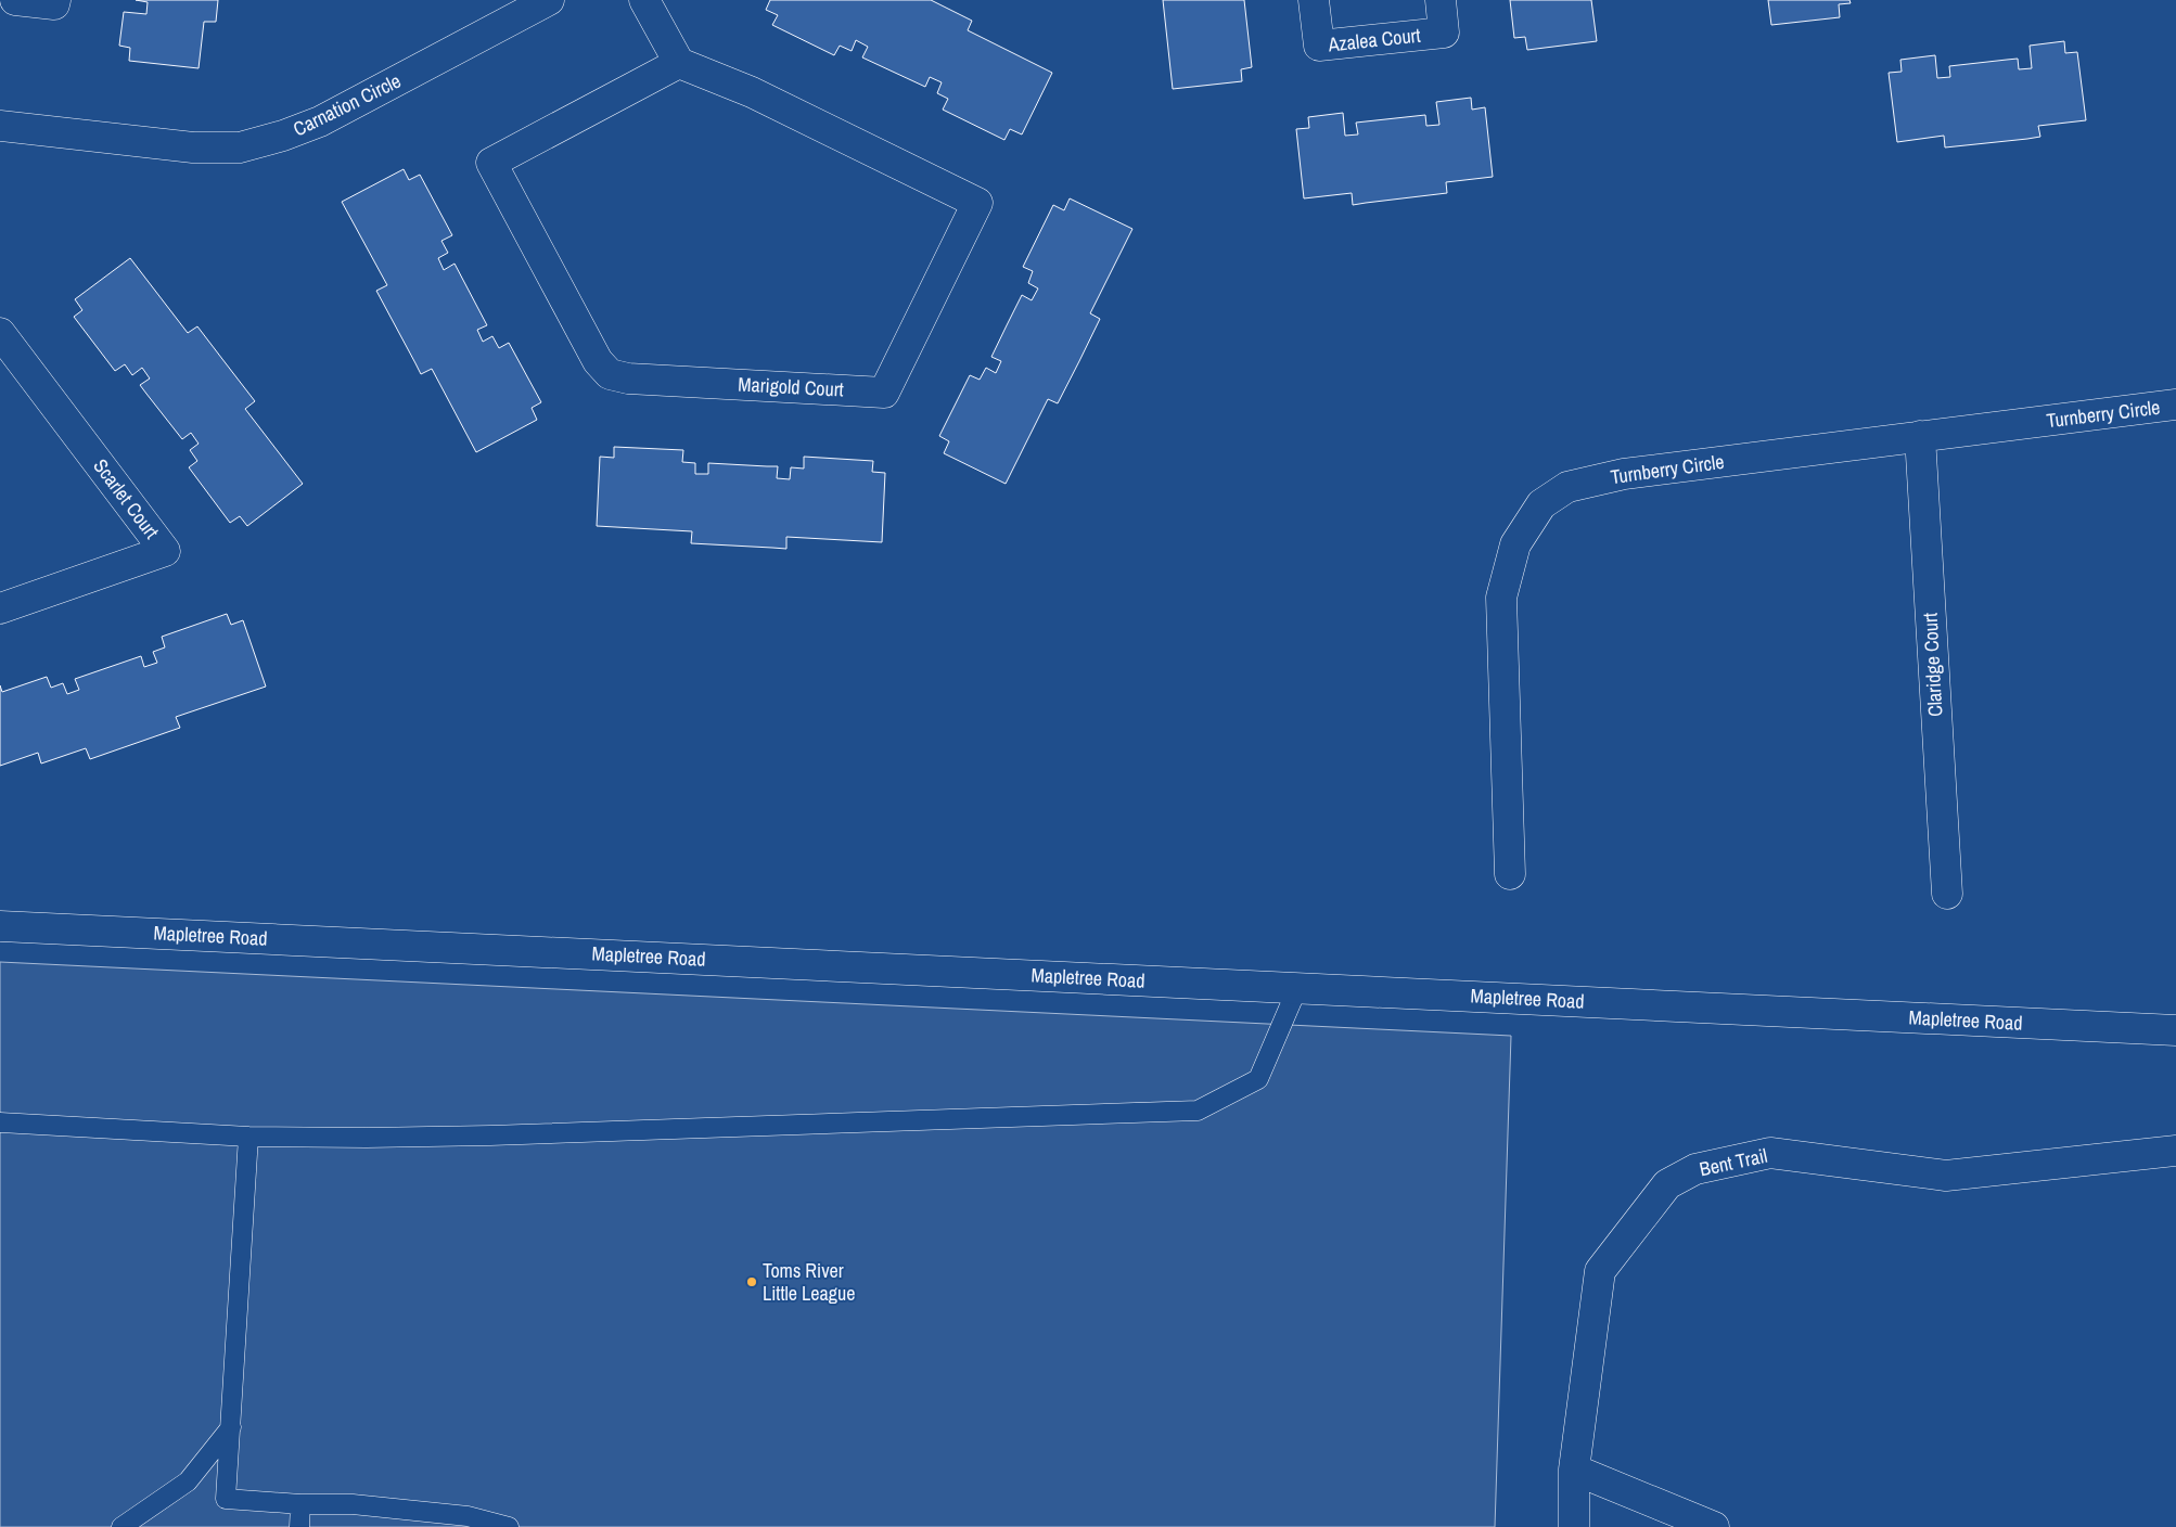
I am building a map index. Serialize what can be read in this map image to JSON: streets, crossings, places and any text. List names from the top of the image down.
{
  "streets": {
    "street": [
      "Azalea Court",
      "Carnation Circle",
      "Marigold Court",
      "Turnberry Circle",
      "Scarlet Court",
      "Claridge Court",
      "Mapletree Road",
      "Bent Trail"
    ]
  },
  "crossings": [
    ["Turnberry Circle", "Claridge Court"]
  ],
  "places": ["Toms River Little League"]
}
